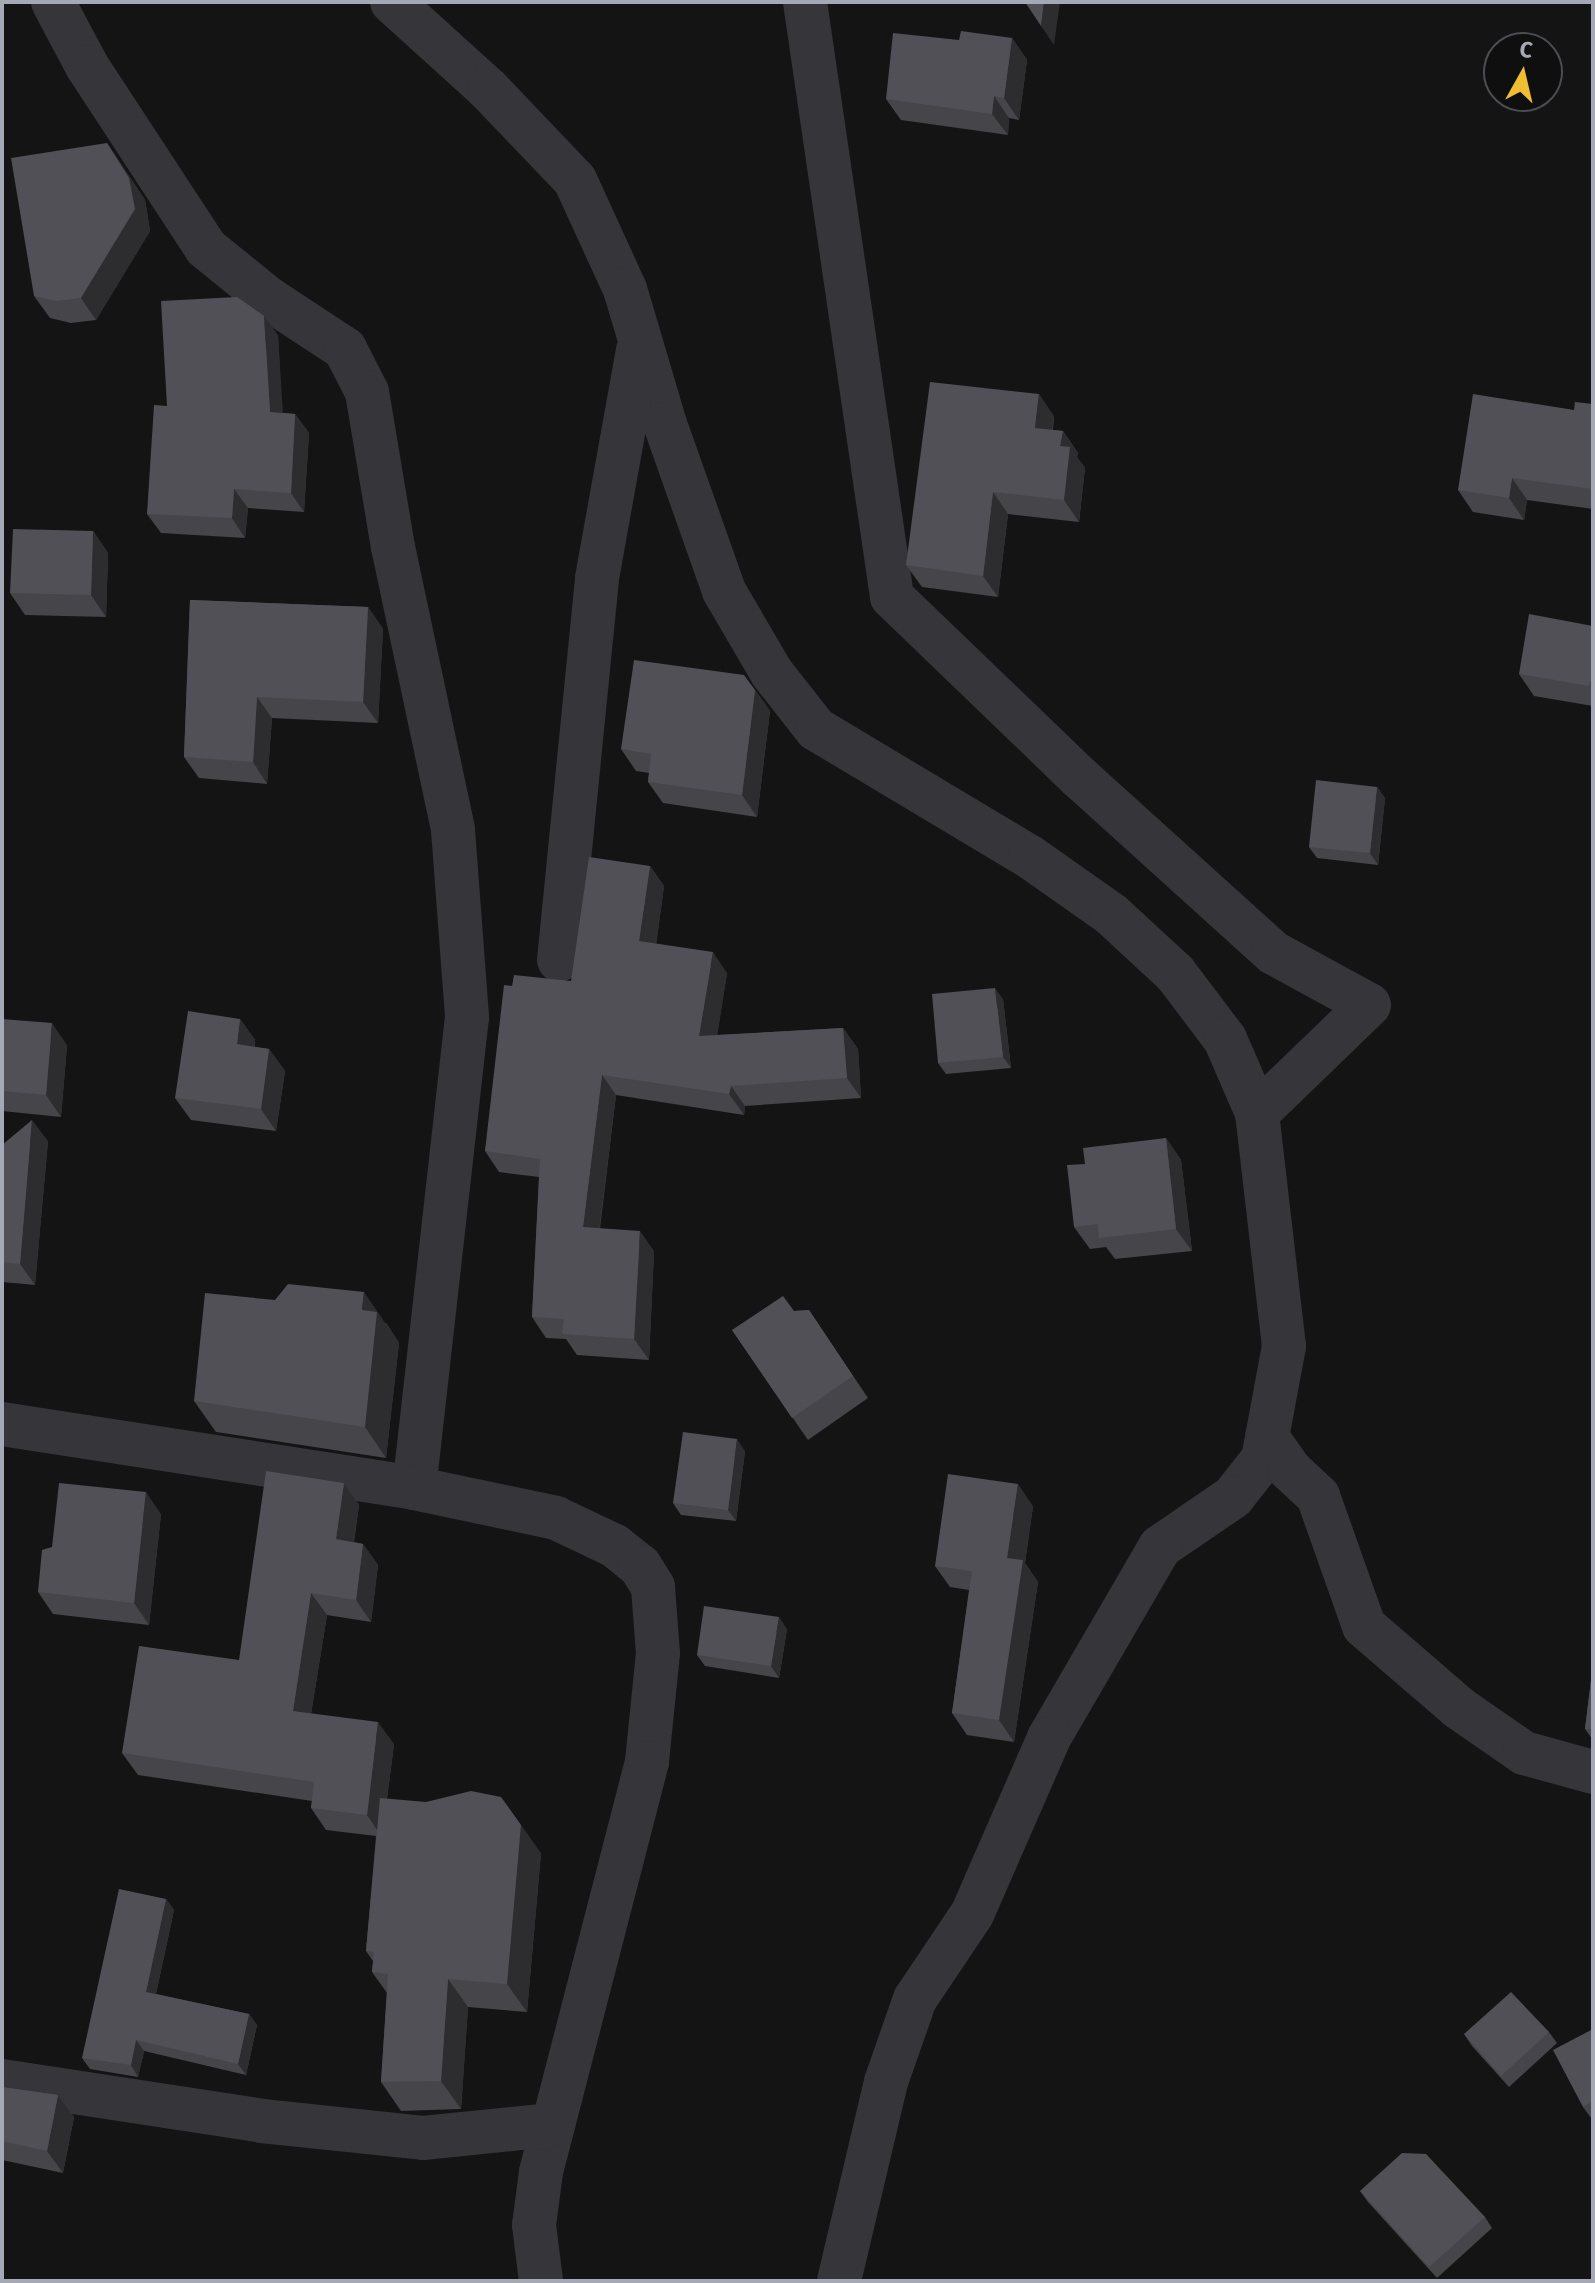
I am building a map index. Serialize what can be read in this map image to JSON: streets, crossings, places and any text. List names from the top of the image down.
{
  "north": "top"
}
